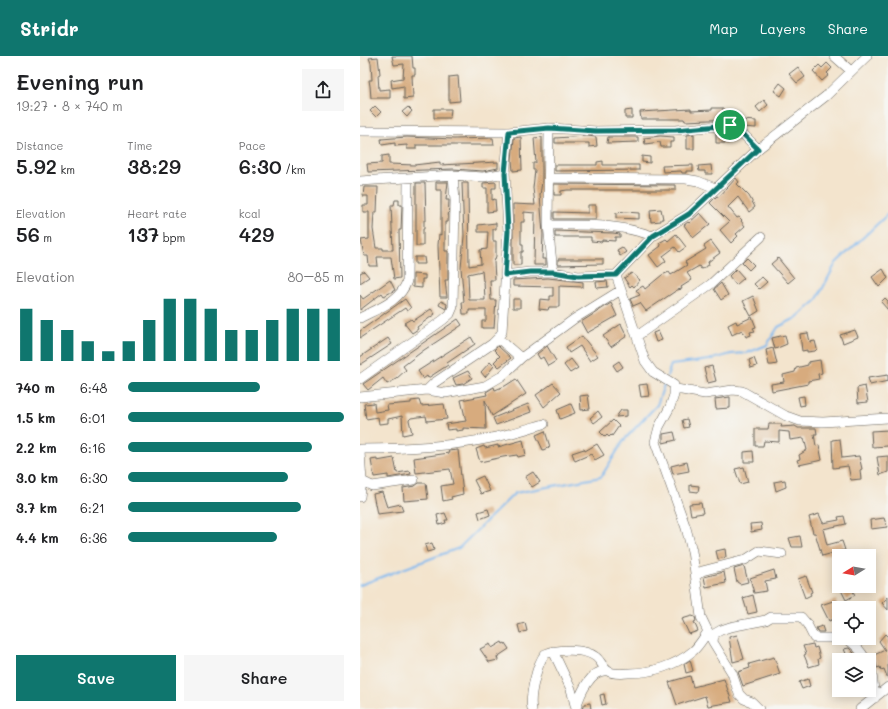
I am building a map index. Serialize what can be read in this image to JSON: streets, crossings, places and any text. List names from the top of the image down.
{
  "north": "left",
  "page": {
    "header": "Stridr",
    "nav": ["Map", "Layers", "Share"],
    "heading": ["Evening run", "19:27 · 8 × 740 m"],
    "stats": [
      ["Distance", "5.92 km"],
      ["Time", "38:29"],
      ["Pace", "6:30 /km"],
      ["Elevation", "56 m"],
      ["Heart rate", "137 bpm"],
      ["kcal", "429"]
    ],
    "chart": ["Elevation", "80–85 m"],
    "list": [
      {
        "name": "740 m",
        "note": "6:48"
      },
      {
        "name": "1.5 km",
        "note": "6:01"
      },
      {
        "name": "2.2 km",
        "note": "6:16"
      },
      {
        "name": "3.0 km",
        "note": "6:30"
      },
      {
        "name": "3.7 km",
        "note": "6:21"
      },
      {
        "name": "4.4 km",
        "note": "6:36"
      }
    ],
    "buttons": ["Save", "Share"]
  }
}
